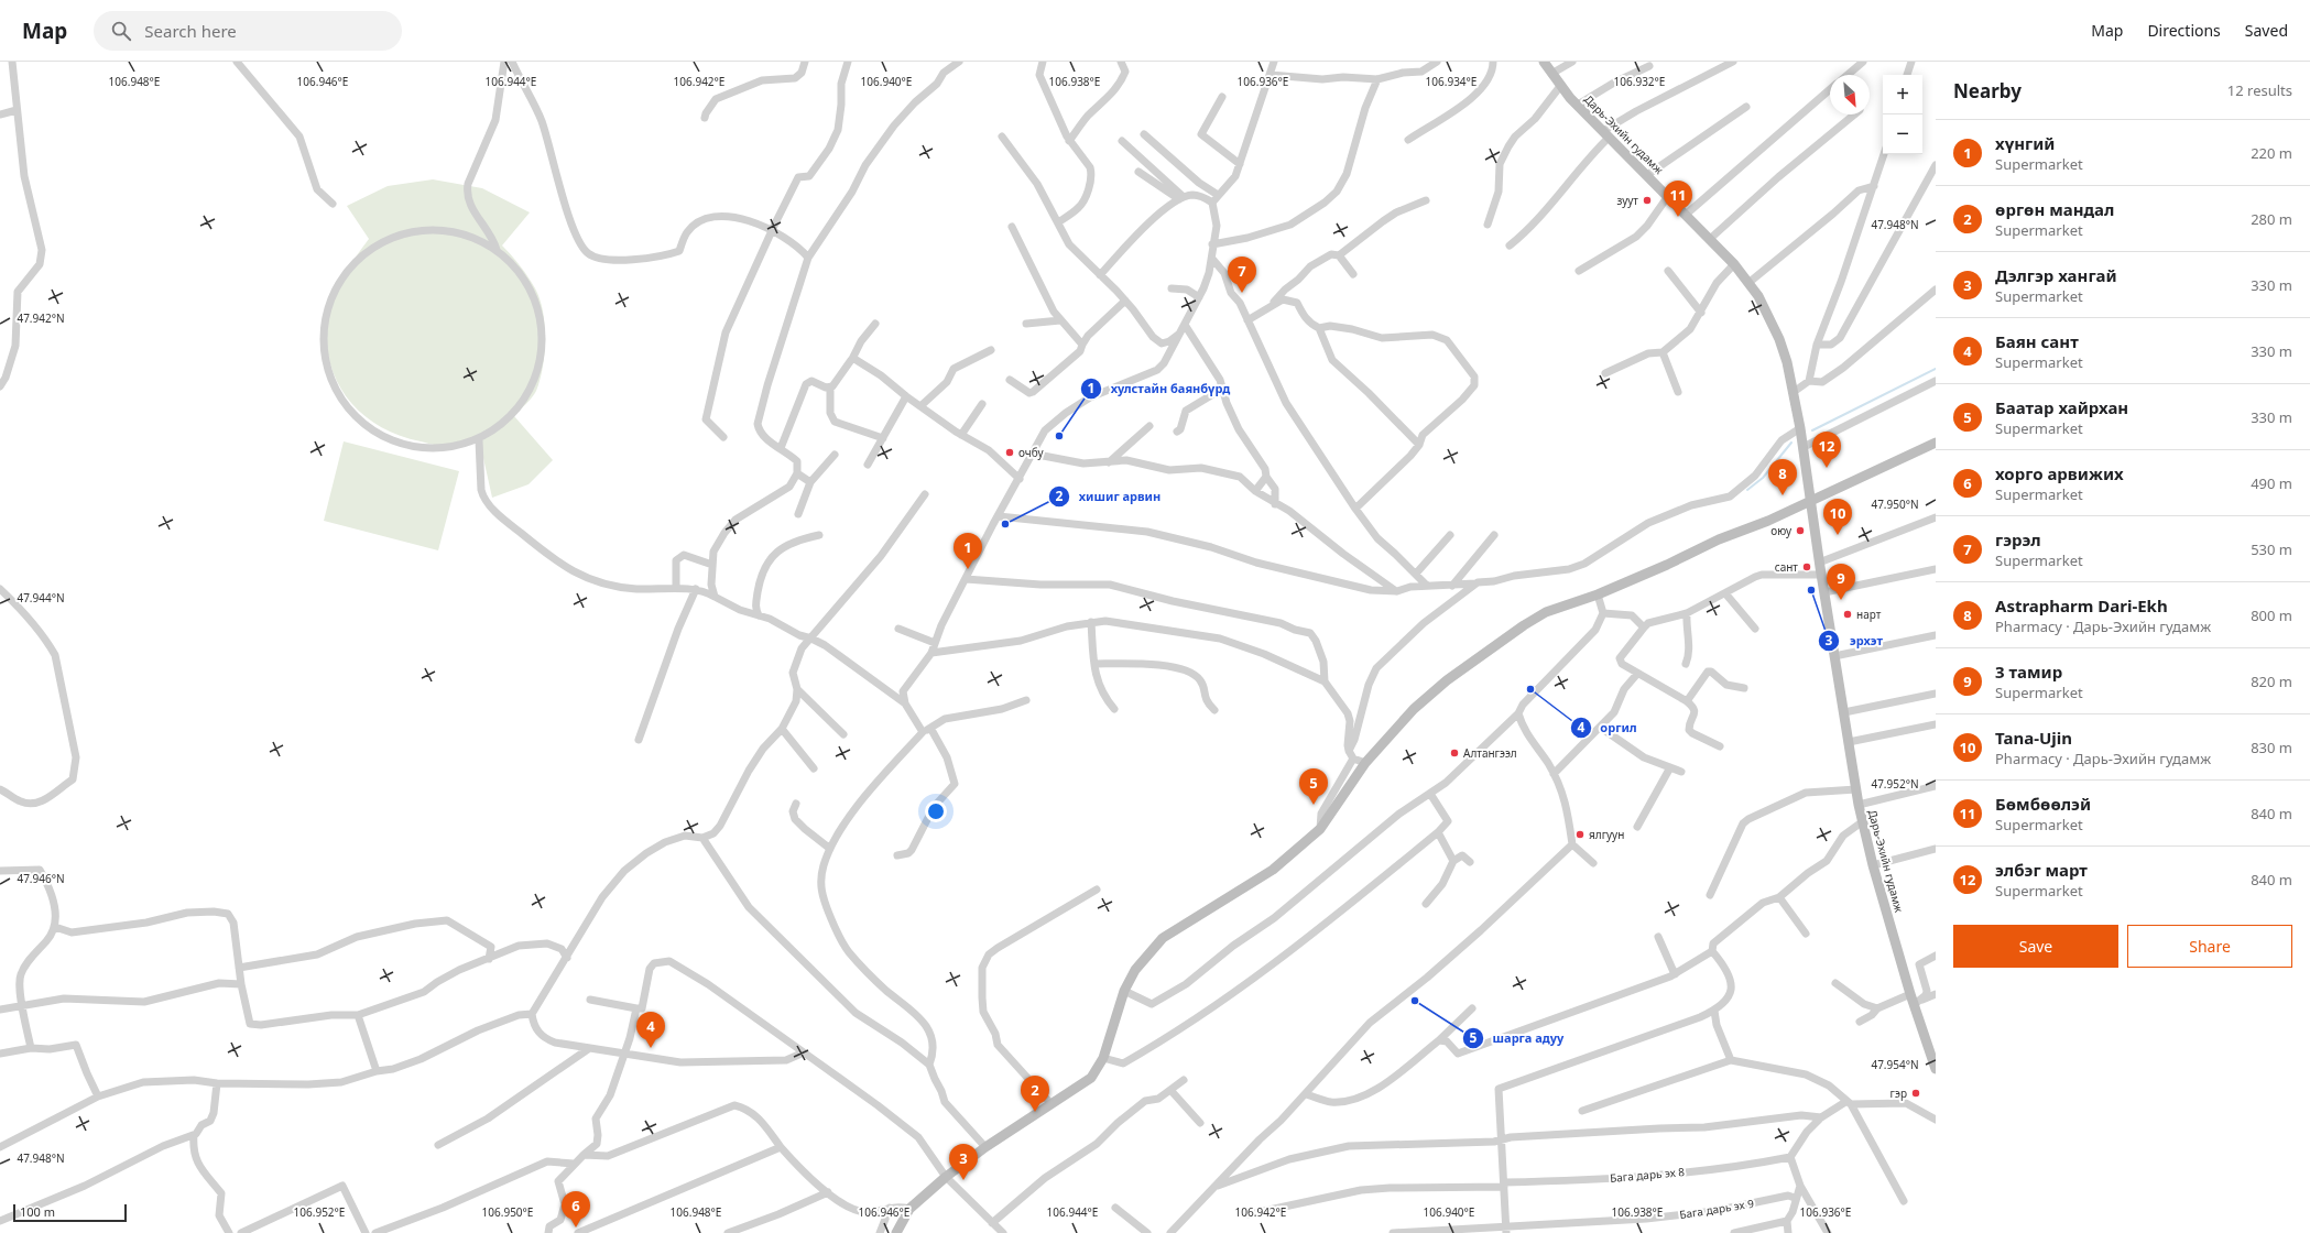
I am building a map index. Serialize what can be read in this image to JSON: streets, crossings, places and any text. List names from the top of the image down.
{
  "streets": {
    "main road": ["Дарь-Эхийн гудамж"],
    "street": ["Бага дарь эх 8", "Бага дарь эх 9"]
  },
  "places": [
    "зуут",
    "хулстайн баянбүрд",
    "очбу",
    "хишиг арвин",
    "оюу",
    "сант",
    "эрхэт",
    "нарт",
    "оргил",
    "Алтангээл",
    "ялгуун",
    "шарга адуу",
    "гэр"
  ],
  "scale_bar": "100 m",
  "north": "bottom right",
  "page": {
    "header": "Map",
    "search": "Search here",
    "nav": ["Map", "Directions", "Saved"],
    "heading": ["Nearby", "12 results"],
    "map_buttons": ["+", "−"],
    "list": [
      {
        "mark": "1",
        "name": "хүнгий",
        "note": "Supermarket",
        "value": "220 m"
      },
      {
        "mark": "2",
        "name": "өргөн мандал",
        "note": "Supermarket",
        "value": "280 m"
      },
      {
        "mark": "3",
        "name": "Дэлгэр хангай",
        "note": "Supermarket",
        "value": "330 m"
      },
      {
        "mark": "4",
        "name": "Баян сант",
        "note": "Supermarket",
        "value": "330 m"
      },
      {
        "mark": "5",
        "name": "Баатар хайрхан",
        "note": "Supermarket",
        "value": "330 m"
      },
      {
        "mark": "6",
        "name": "хорго арвижих",
        "note": "Supermarket",
        "value": "490 m"
      },
      {
        "mark": "7",
        "name": "гэрэл",
        "note": "Supermarket",
        "value": "530 m"
      },
      {
        "mark": "8",
        "name": "Astrapharm Dari-Ekh",
        "note": "Pharmacy · Дарь-Эхийн гудамж",
        "value": "800 m"
      },
      {
        "mark": "9",
        "name": "3 тамир",
        "note": "Supermarket",
        "value": "820 m"
      },
      {
        "mark": "10",
        "name": "Tana-Ujin",
        "note": "Pharmacy · Дарь-Эхийн гудамж",
        "value": "830 m"
      },
      {
        "mark": "11",
        "name": "Бөмбөөлэй",
        "note": "Supermarket",
        "value": "840 m"
      },
      {
        "mark": "12",
        "name": "элбэг март",
        "note": "Supermarket",
        "value": "840 m"
      }
    ],
    "pins": [
      "11",
      "7",
      "12",
      "8",
      "10",
      "1",
      "9",
      "5",
      "4",
      "2",
      "3",
      "6"
    ],
    "buttons": ["Save", "Share"],
    "scale": "100 m"
  },
  "coordinates": [
    "106.948°E",
    "106.946°E",
    "106.944°E",
    "106.942°E",
    "106.940°E",
    "106.938°E",
    "106.936°E",
    "106.934°E",
    "106.932°E",
    "47.948°N",
    "47.942°N",
    "47.950°N",
    "47.944°N",
    "47.952°N",
    "47.946°N",
    "47.954°N",
    "106.952°E",
    "106.950°E"
  ]
}
